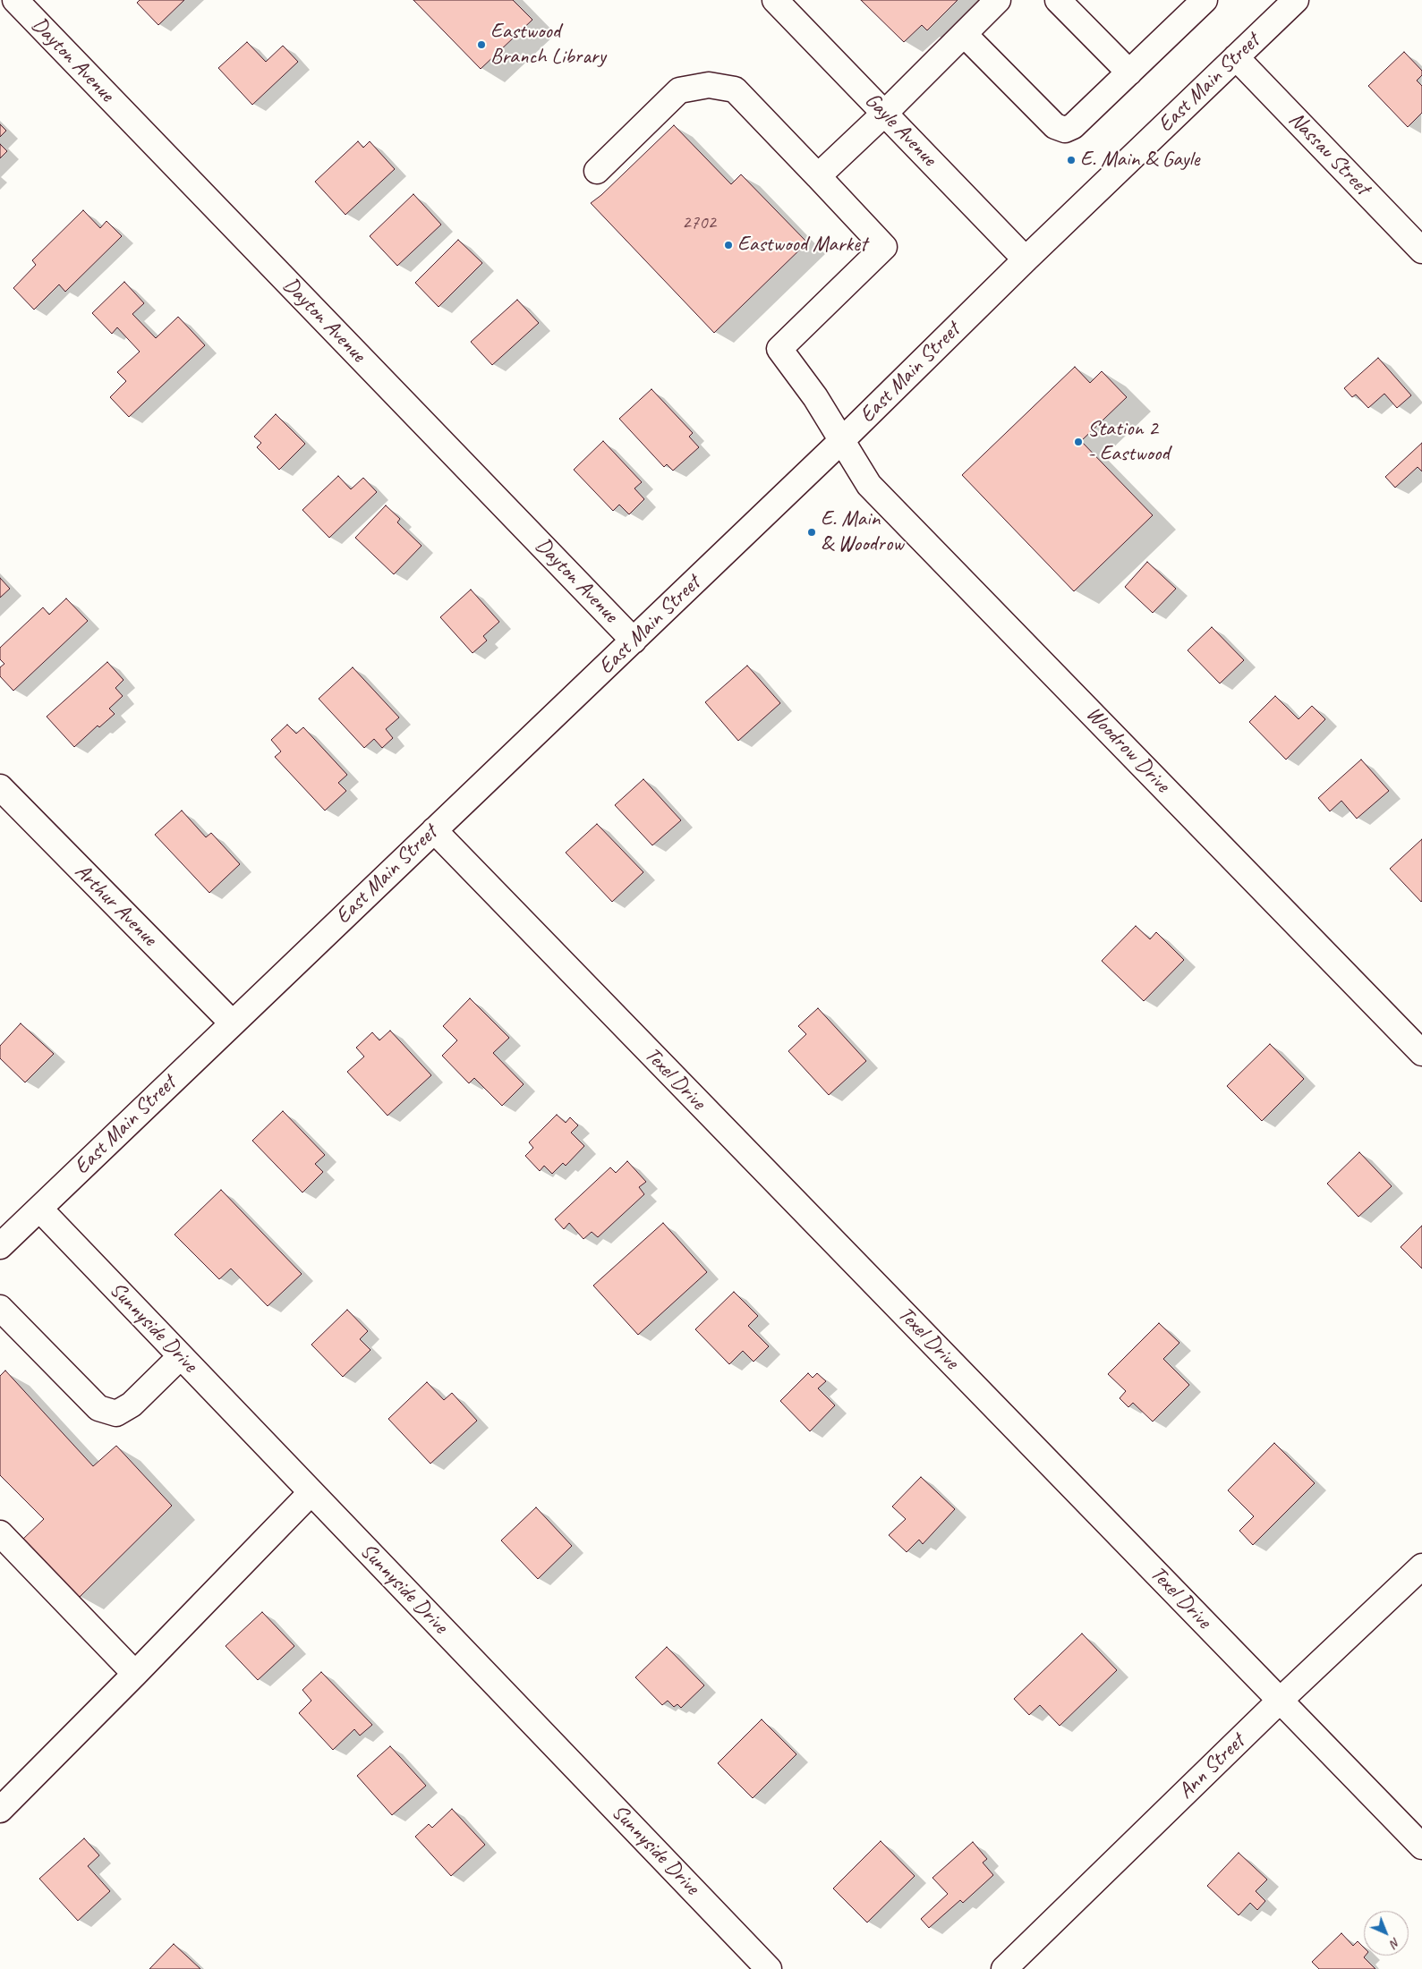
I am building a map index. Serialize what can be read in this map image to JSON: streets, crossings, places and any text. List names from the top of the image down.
{
  "streets": {
    "street": [
      "Dayton Avenue",
      "East Main Street",
      "Gayle Avenue",
      "Nassau Street",
      "Woodrow Drive",
      "Arthur Avenue",
      "Texel Drive",
      "Sunnyside Drive",
      "Ann Street"
    ]
  },
  "crossings": [
    ["Dayton Avenue", "East Main Street"],
    ["East Main Street", "Gayle Avenue"],
    ["East Main Street", "Nassau Street"],
    ["East Main Street", "Woodrow Drive"],
    ["East Main Street", "Arthur Avenue"],
    ["East Main Street", "Texel Drive"],
    ["East Main Street", "Sunnyside Drive"],
    ["Texel Drive", "Ann Street"]
  ],
  "places": [
    "Eastwood Branch Library",
    "E. Main & Gayle",
    "Eastwood Market",
    "Station 2 - Eastwood",
    "E. Main & Woodrow"
  ],
  "house_numbers": ["2702"],
  "north": "bottom right"
}
